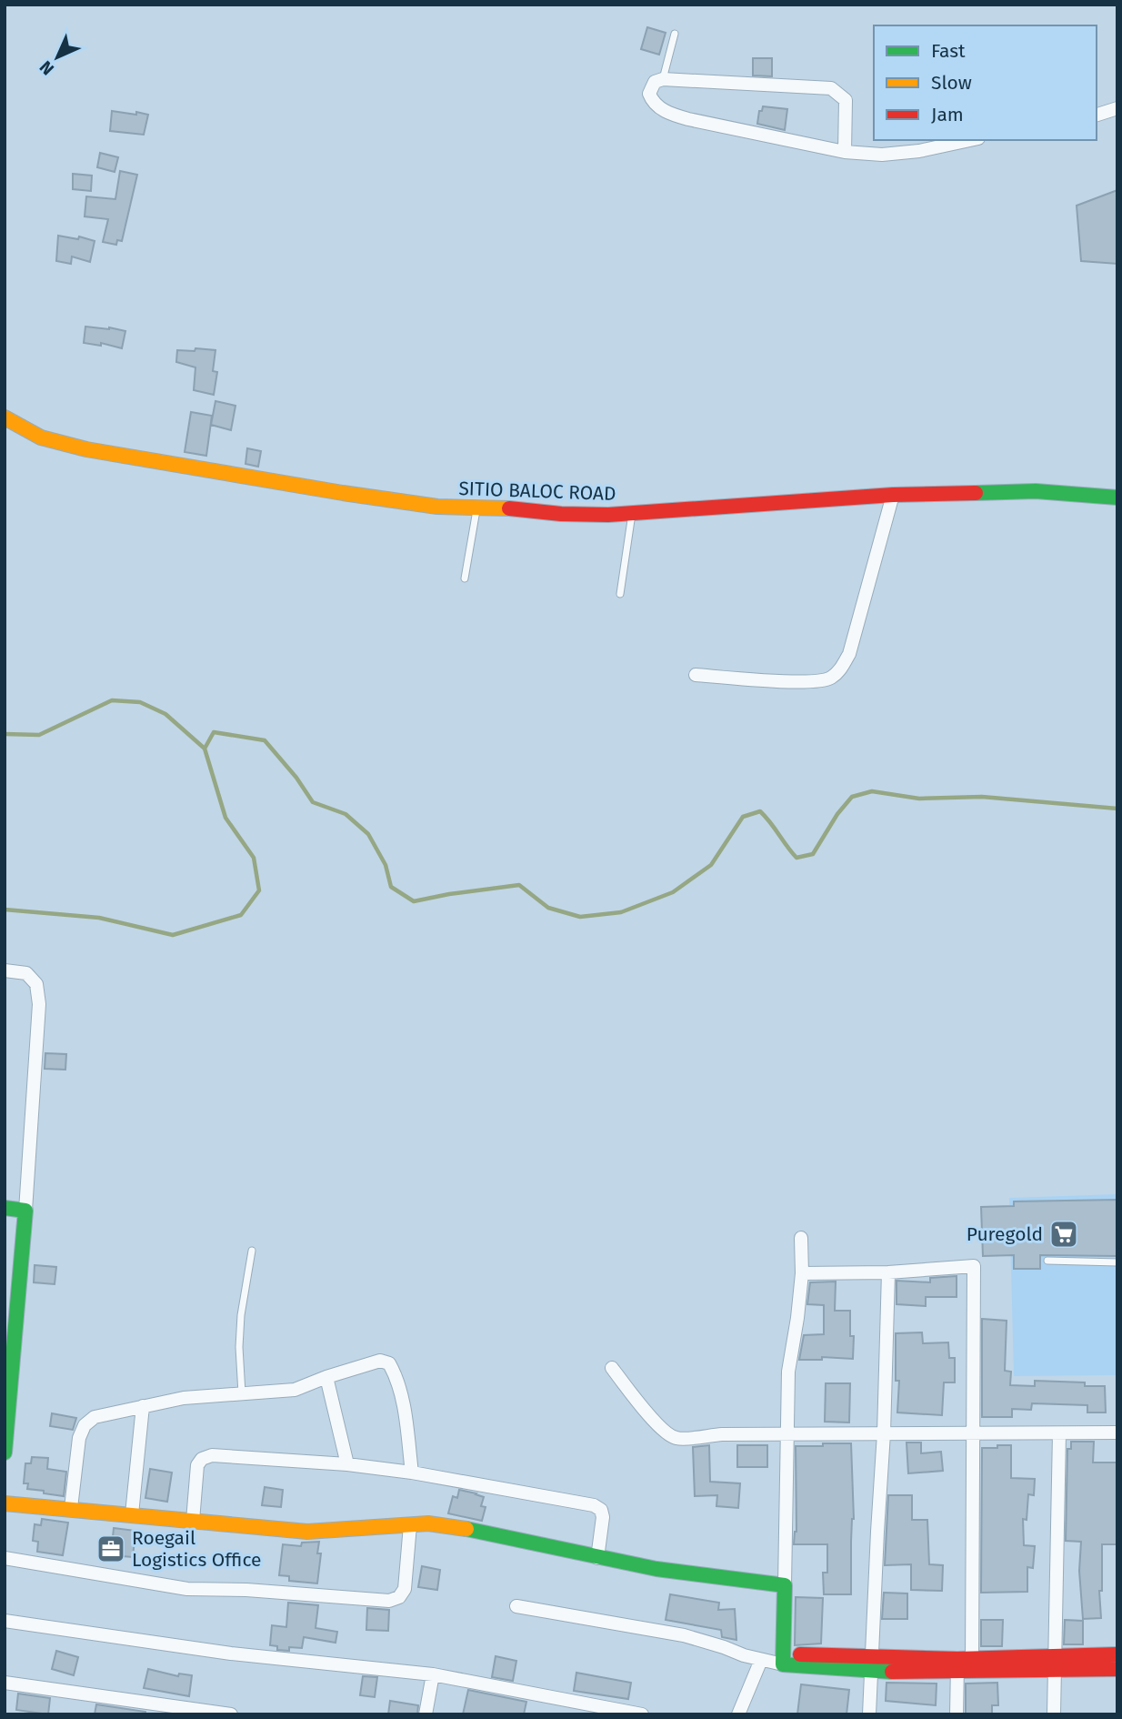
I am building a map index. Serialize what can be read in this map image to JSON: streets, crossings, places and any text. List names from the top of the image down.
{
  "streets": {
    "street": ["SITIO BALOC ROAD"]
  },
  "places": {
    "supermarket": ["Puregold"],
    "office": ["Roegail Logistics Office"]
  },
  "legend": ["Fast", "Slow", "Jam"],
  "north": "bottom left"
}
